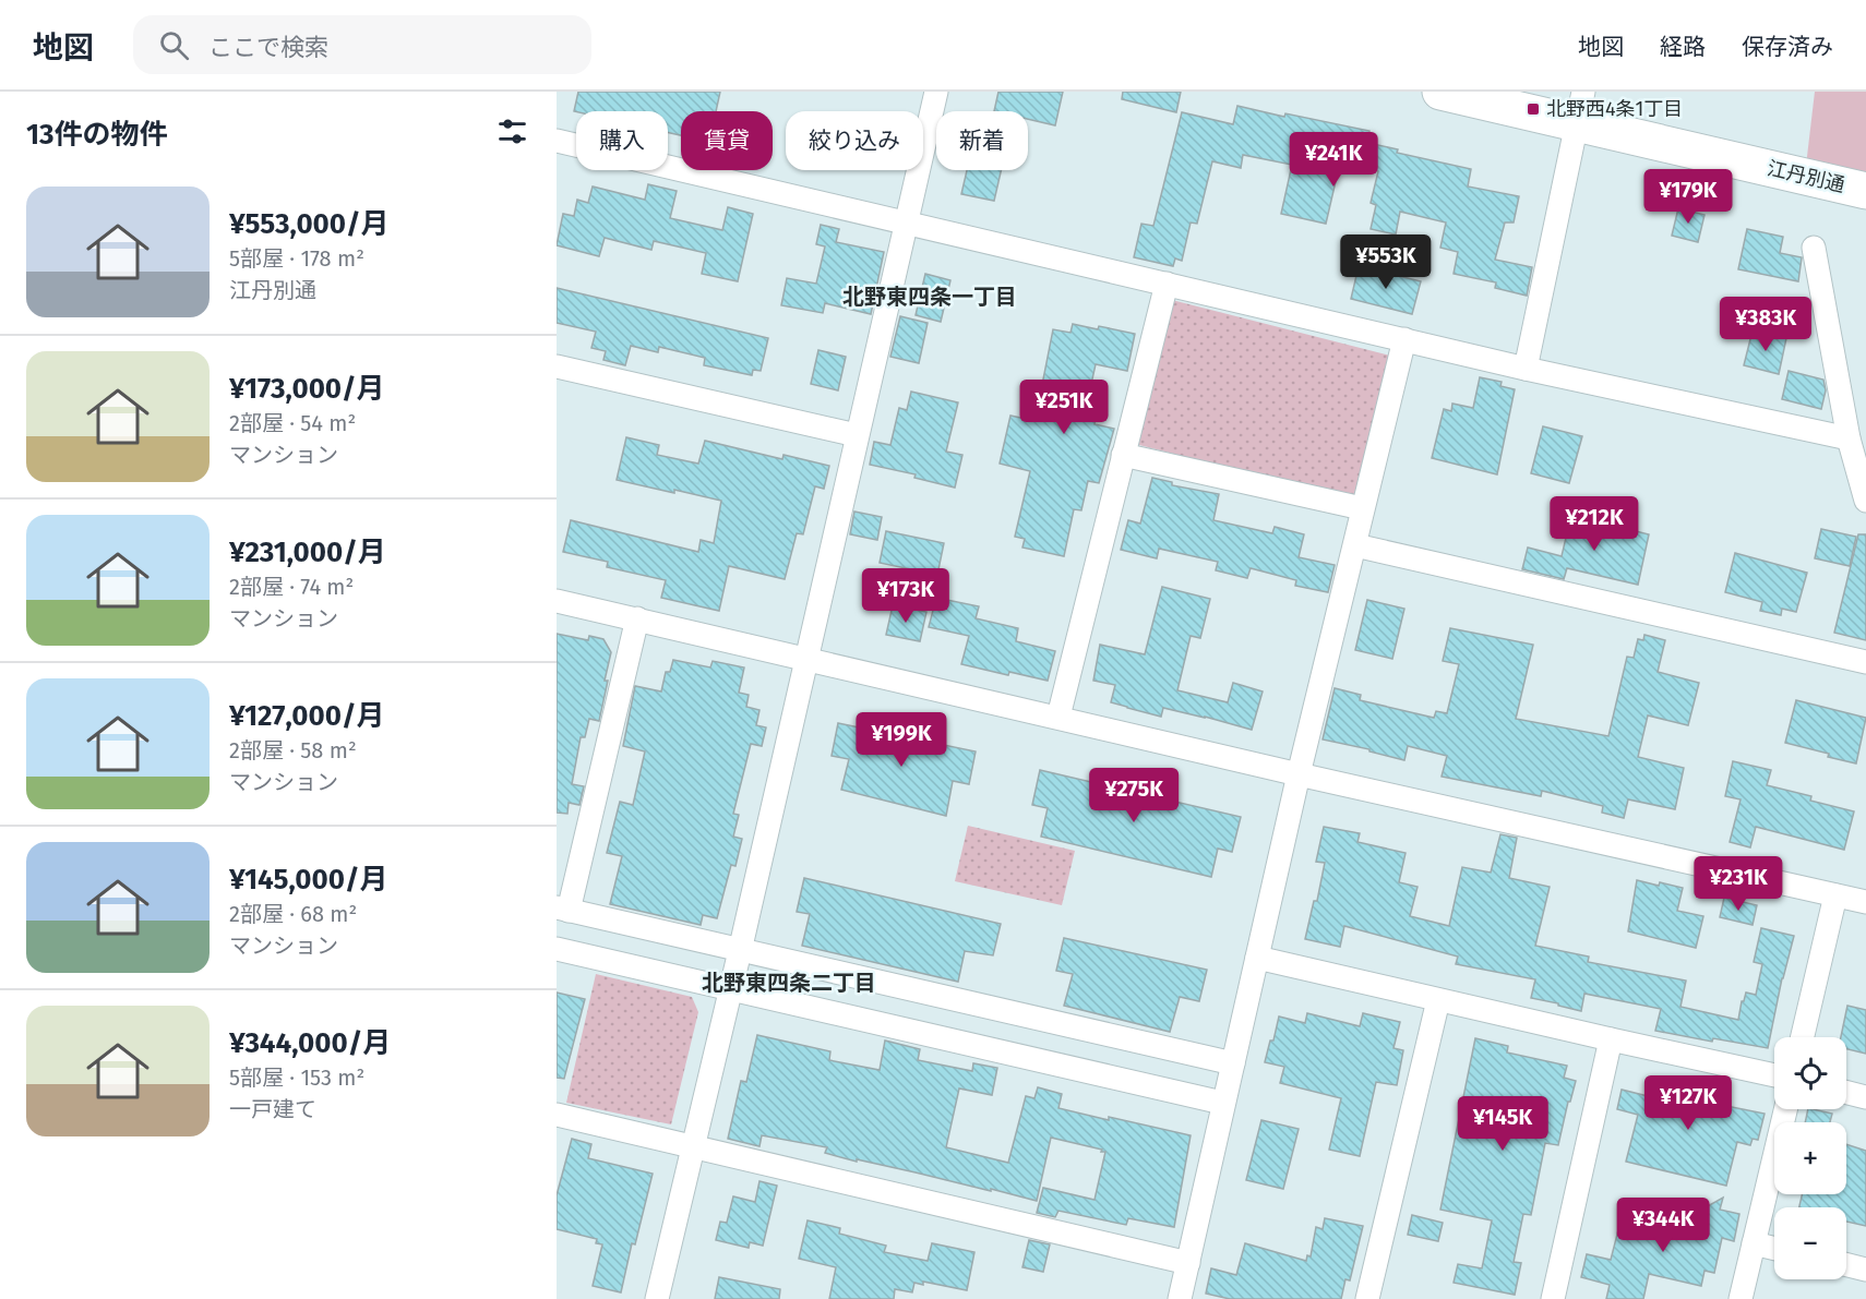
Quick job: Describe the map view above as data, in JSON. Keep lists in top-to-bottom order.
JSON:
{
  "streets": {
    "main road": ["江丹別通"]
  },
  "districts": ["北野東四条一丁目", "北野東四条二丁目"],
  "places": {
    "transit": ["北野西4条1丁目"]
  },
  "page": {
    "header": "地図",
    "search": "ここで検索",
    "nav": ["地図", "経路", "保存済み"],
    "heading": "13件の物件",
    "chip": [
      "購入",
      "賃貸",
      "絞り込み",
      "新着"
    ],
    "price": [
      "¥241K",
      "¥179K",
      "¥553K",
      "¥383K",
      "¥251K",
      "¥212K",
      "¥173K",
      "¥199K",
      "¥275K",
      "¥231K",
      "¥127K",
      "¥145K",
      "¥344K"
    ],
    "list": [
      {
        "name": "¥553,000/月",
        "note": "5部屋 · 178 m² · 江丹別通"
      },
      {
        "name": "¥173,000/月",
        "note": "2部屋 · 54 m² · マンション"
      },
      {
        "name": "¥231,000/月",
        "note": "2部屋 · 74 m² · マンション"
      },
      {
        "name": "¥127,000/月",
        "note": "2部屋 · 58 m² · マンション"
      },
      {
        "name": "¥145,000/月",
        "note": "2部屋 · 68 m² · マンション"
      },
      {
        "name": "¥344,000/月",
        "note": "5部屋 · 153 m² · 一戸建て"
      }
    ],
    "map_buttons": ["+", "−"]
  }
}
